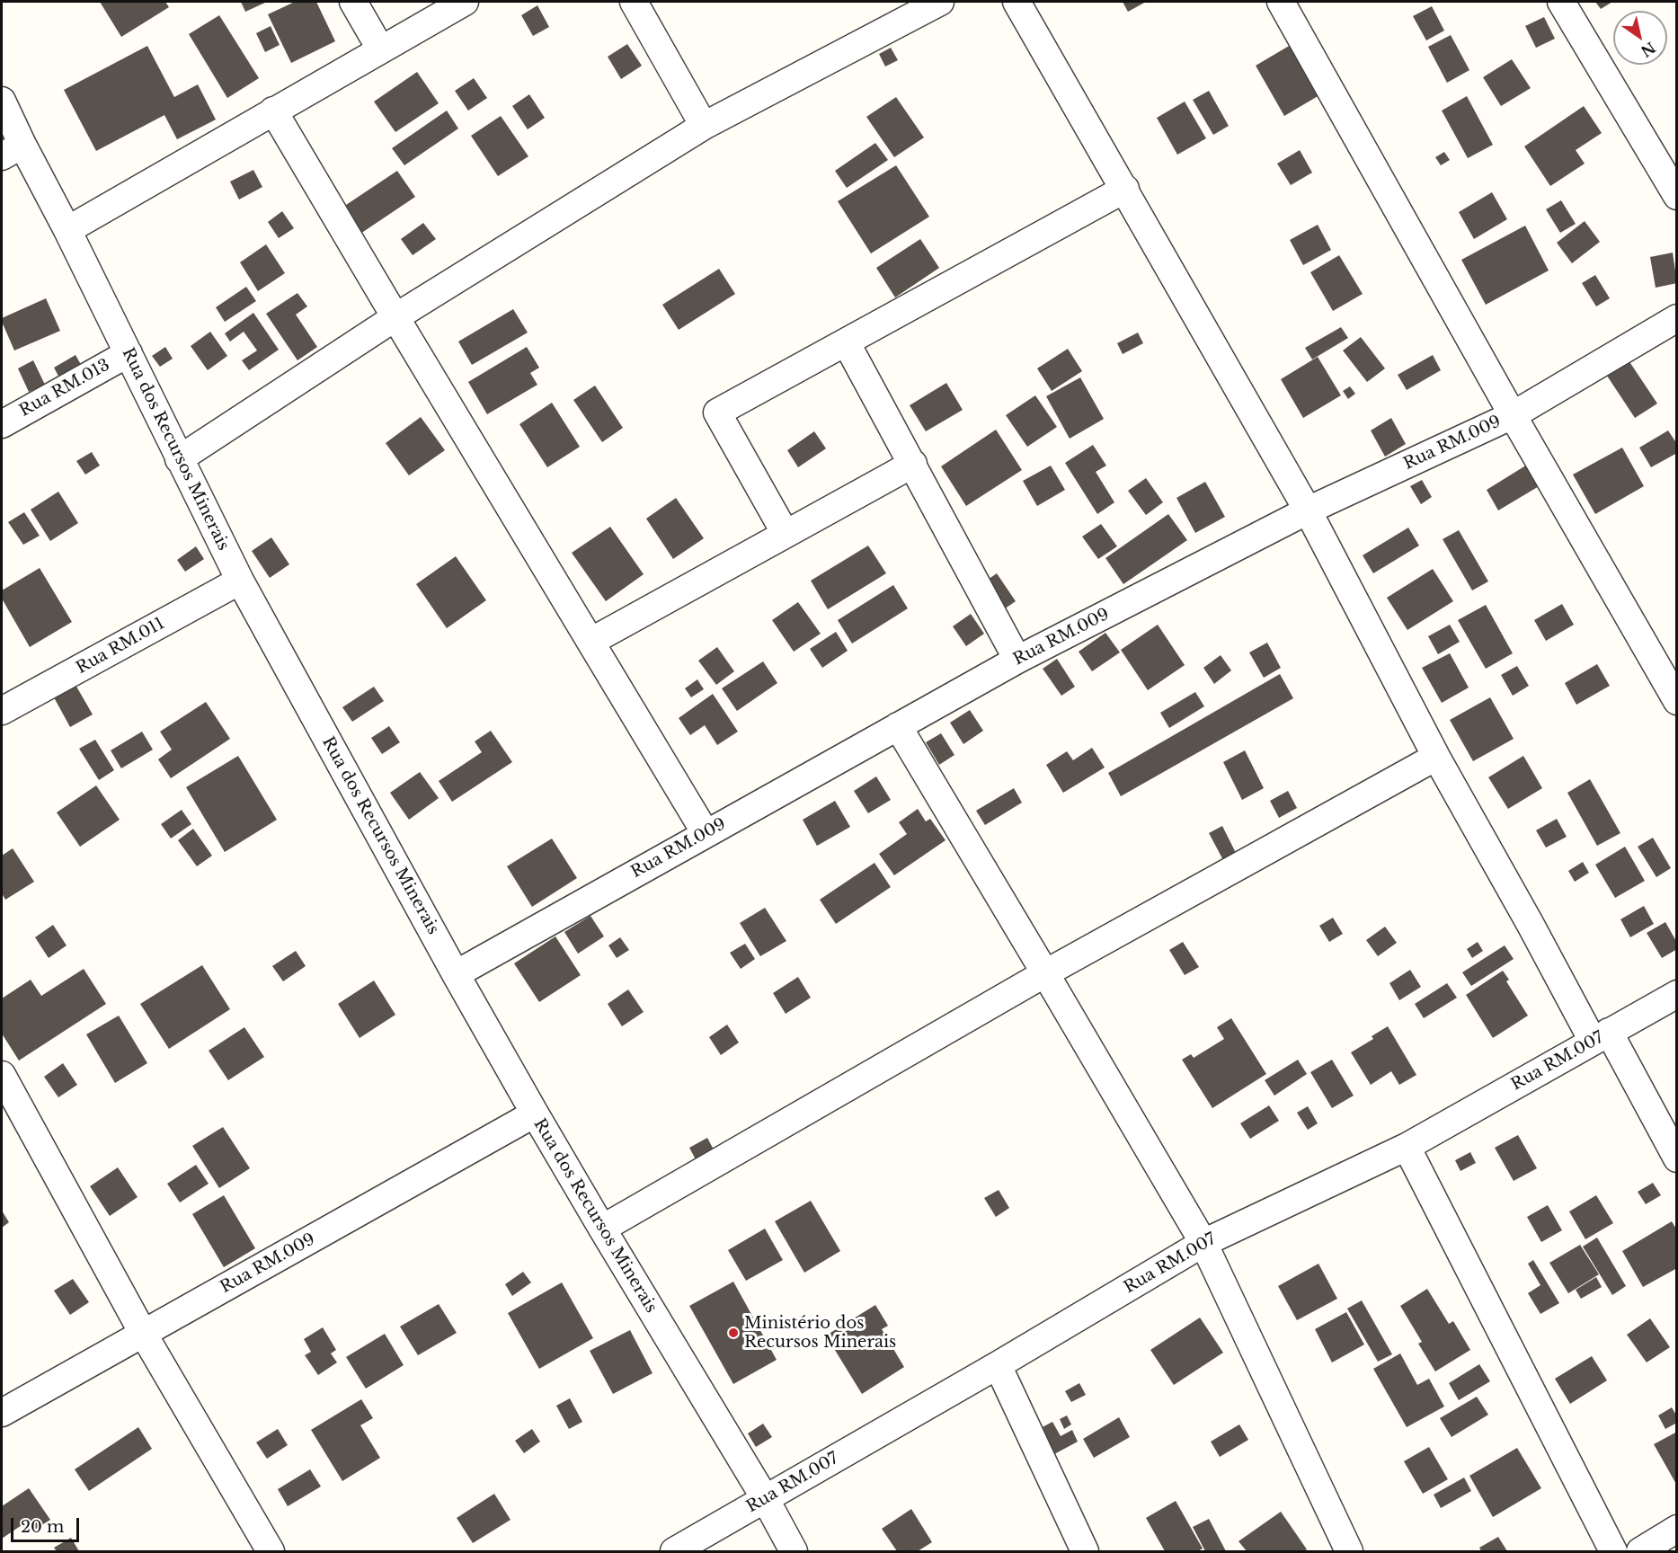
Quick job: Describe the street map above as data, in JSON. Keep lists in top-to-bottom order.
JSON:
{
  "streets": {
    "street": [
      "Rua RM.013",
      "Rua RM.009",
      "Rua dos Recursos Minerais",
      "Rua RM.011",
      "Rua RM.007"
    ]
  },
  "crossings": [
    ["Rua RM.013", "Rua dos Recursos Minerais"],
    ["Rua RM.009", "Rua dos Recursos Minerais"],
    ["Rua dos Recursos Minerais", "Rua RM.011"],
    ["Rua dos Recursos Minerais", "Rua RM.007"]
  ],
  "places": ["Ministério dos Recursos Minerais"],
  "scale_bar": "20 m",
  "north": "bottom right"
}
